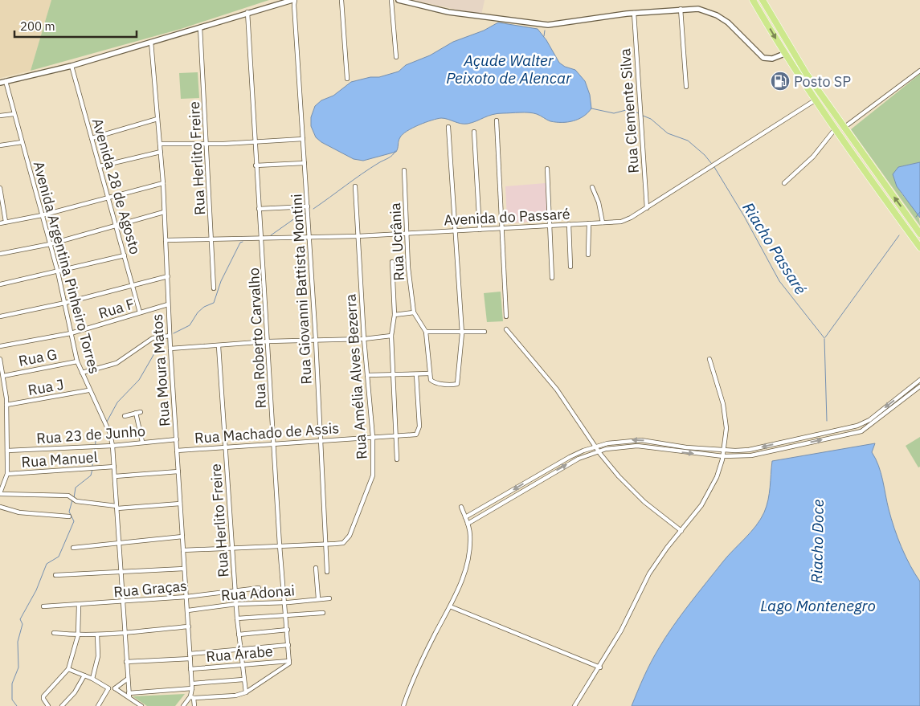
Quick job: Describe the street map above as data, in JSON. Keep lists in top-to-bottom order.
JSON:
{
  "streets": {
    "street": [
      "Rua Clemente Silva",
      "Rua Herlito Freire",
      "Avenida 28 de Agosto",
      "Avenida do Passaré",
      "Rua Ucrânia",
      "Avenida Argentina Pinheiro Torres",
      "Rua Giovanni Battista Montini",
      "Rua F",
      "Rua Roberto Carvalho",
      "Rua G",
      "Rua Moura Matos",
      "Rua Amélia Alves Bezerra",
      "Rua J",
      "Rua Machado de Assis",
      "Rua 23 de Junho",
      "Rua Manuel",
      "Rua Graças",
      "Rua Adonai",
      "Rua Árabe"
    ]
  },
  "crossings": [
    ["Rua Clemente Silva", "Avenida do Passaré"],
    ["Rua Herlito Freire", "Avenida do Passaré"],
    ["Rua Herlito Freire", "Rua Machado de Assis"],
    ["Rua Herlito Freire", "Rua Graças"],
    ["Rua Herlito Freire", "Rua Adonai"],
    ["Rua Herlito Freire", "Rua Árabe"],
    ["Avenida 28 de Agosto", "Rua F"],
    ["Avenida do Passaré", "Rua Ucrânia"],
    ["Avenida do Passaré", "Rua Giovanni Battista Montini"],
    ["Avenida do Passaré", "Rua Roberto Carvalho"],
    ["Avenida do Passaré", "Rua Moura Matos"],
    ["Avenida do Passaré", "Rua Amélia Alves Bezerra"],
    ["Avenida Argentina Pinheiro Torres", "Rua F"],
    ["Avenida Argentina Pinheiro Torres", "Rua G"],
    ["Avenida Argentina Pinheiro Torres", "Rua J"],
    ["Avenida Argentina Pinheiro Torres", "Rua 23 de Junho"],
    ["Avenida Argentina Pinheiro Torres", "Rua Manuel"],
    ["Avenida Argentina Pinheiro Torres", "Rua Graças"],
    ["Rua Giovanni Battista Montini", "Rua Amélia Alves Bezerra"],
    ["Rua Giovanni Battista Montini", "Rua Machado de Assis"],
    ["Rua F", "Rua Moura Matos"],
    ["Rua Roberto Carvalho", "Rua Machado de Assis"],
    ["Rua Roberto Carvalho", "Rua Adonai"],
    ["Rua Roberto Carvalho", "Rua Árabe"],
    ["Rua Moura Matos", "Rua Machado de Assis"],
    ["Rua Moura Matos", "Rua 23 de Junho"],
    ["Rua Moura Matos", "Rua Graças"],
    ["Rua Moura Matos", "Rua Adonai"],
    ["Rua Moura Matos", "Rua Árabe"],
    ["Rua Amélia Alves Bezerra", "Rua Machado de Assis"]
  ],
  "water": [
    "Açude Walter Peixoto de Alencar",
    "Riacho Passaré",
    "Riacho Doce",
    "Lago Montenegro"
  ],
  "places": {
    "fuel station": ["Posto SP"]
  },
  "scale_bar": "200 m"
}
